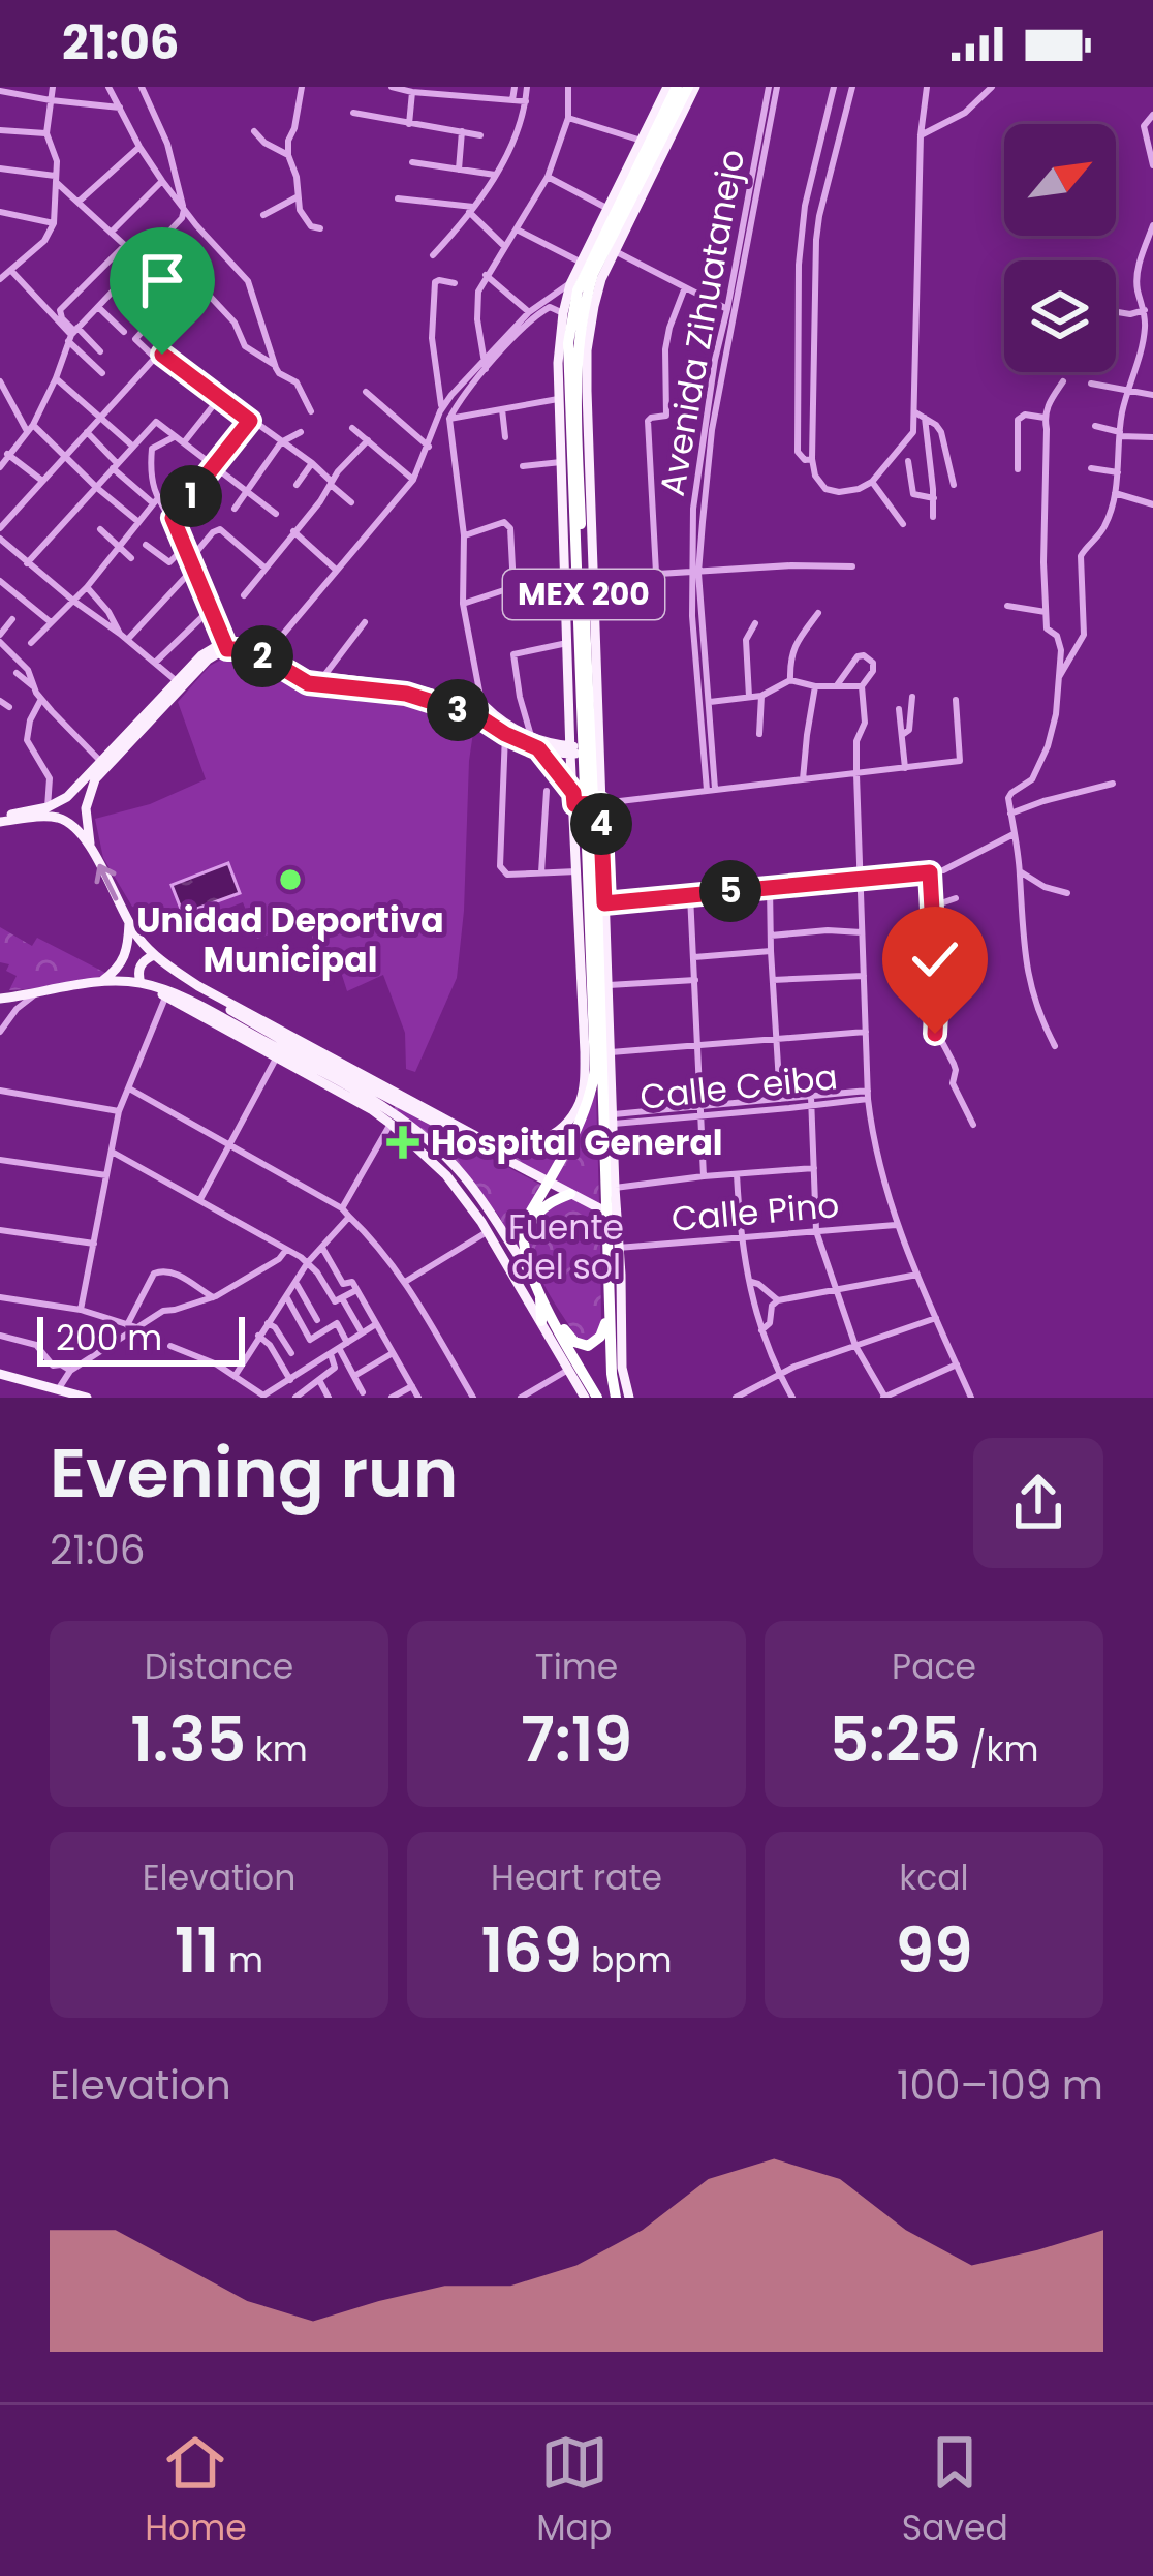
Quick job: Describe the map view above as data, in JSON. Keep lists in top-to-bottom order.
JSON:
{
  "streets": {
    "highway": ["MEX 200"],
    "street": ["Avenida Zihuatanejo", "Calle Ceiba", "Calle Pino"]
  },
  "crossings": [
    ["MEX 200", "Calle Pino"]
  ],
  "parks": ["Fuente del sol"],
  "places": {
    "other": ["Unidad Deportiva Municipal"],
    "health": ["Hospital General"]
  },
  "scale_bar": "200 m",
  "north": "top right",
  "page": {
    "status": "21:06",
    "pins": [
      "1",
      "2",
      "3",
      "4",
      "5"
    ],
    "scale": "200 m",
    "heading": ["Evening run", "21:06"],
    "stats": [
      ["Distance", "1.35 km"],
      ["Time", "7:19"],
      ["Pace", "5:25 /km"],
      ["Elevation", "11 m"],
      ["Heart rate", "169 bpm"],
      ["kcal", "99"]
    ],
    "chart": ["Elevation", "100–109 m"],
    "tabs": ["Home", "Map", "Saved"]
  }
}
